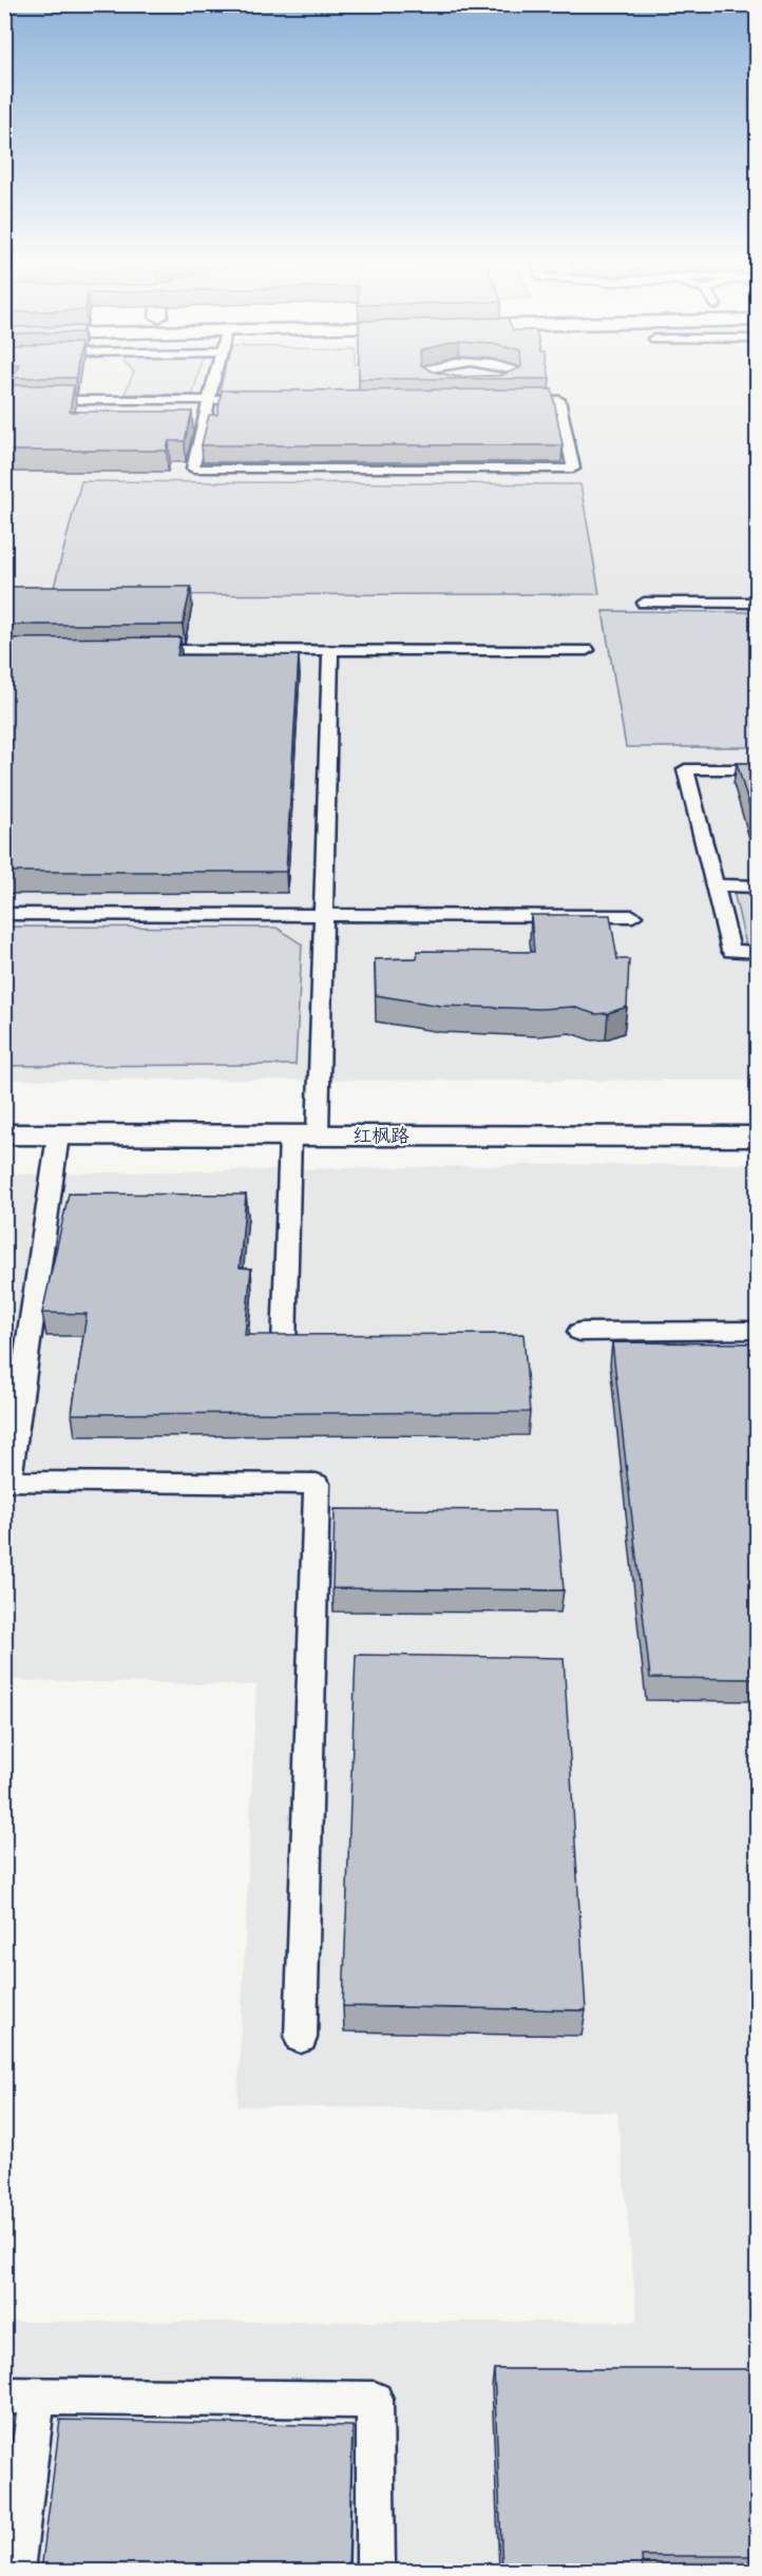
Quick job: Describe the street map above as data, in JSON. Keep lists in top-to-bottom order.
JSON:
{
  "streets": {
    "main road": ["红枫路"]
  }
}
